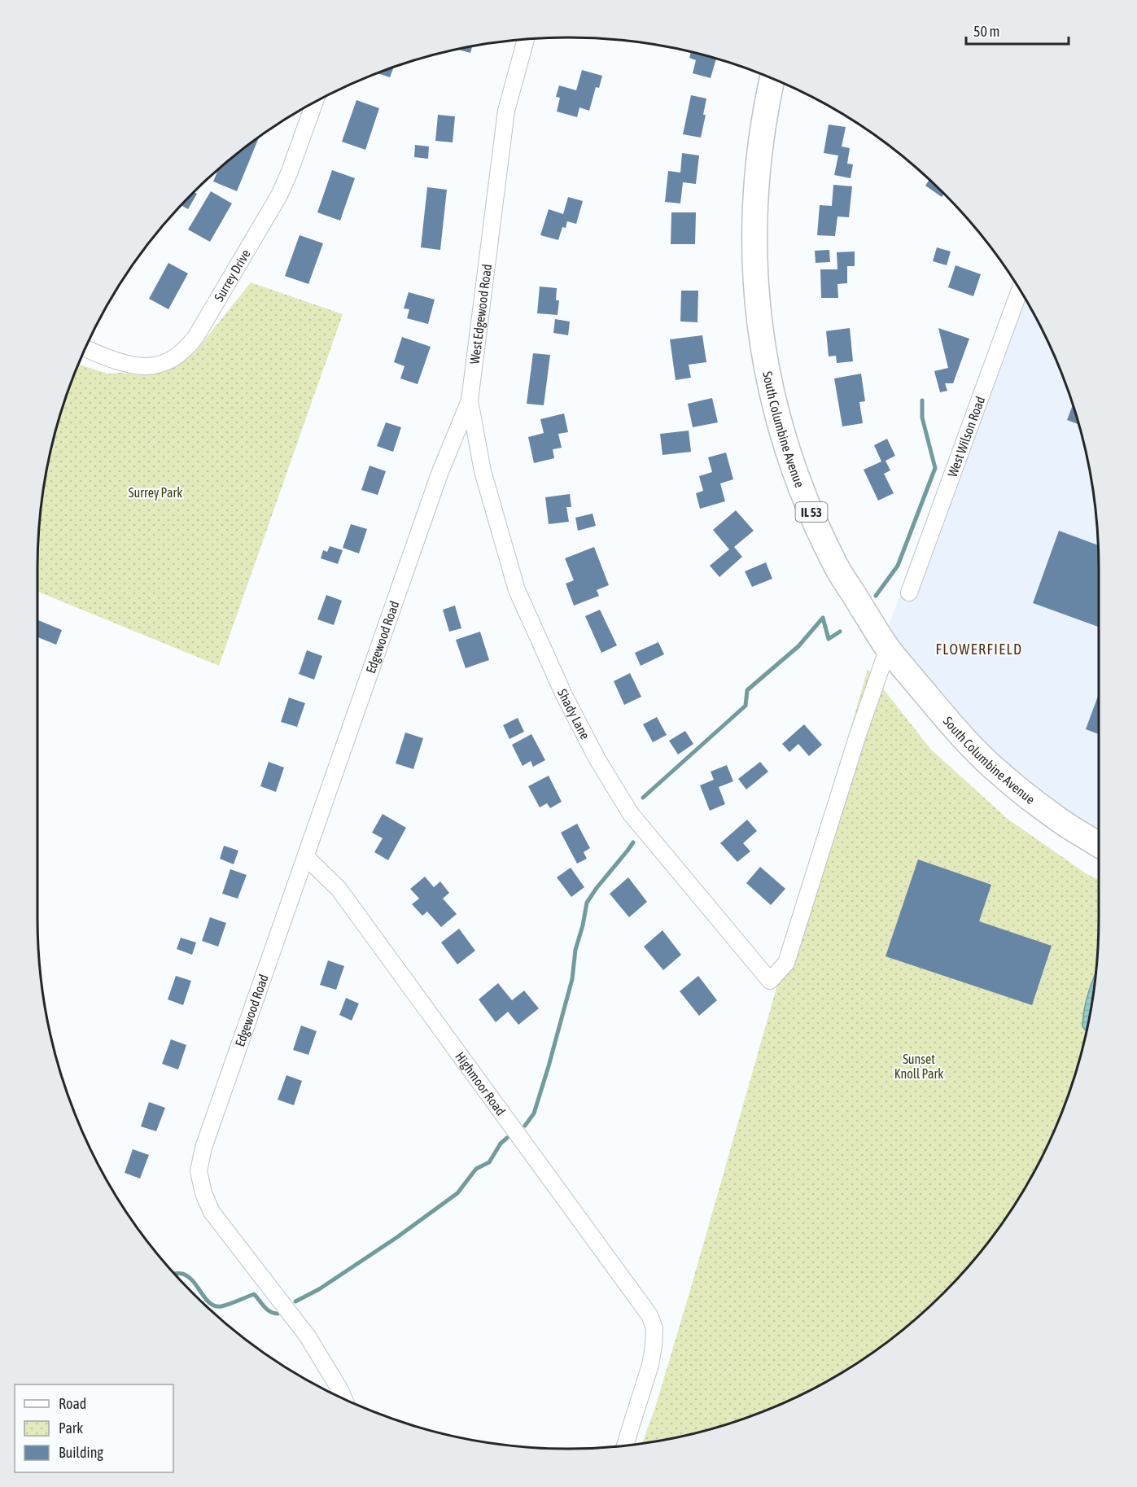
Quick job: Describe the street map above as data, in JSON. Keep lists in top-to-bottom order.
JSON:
{
  "streets": {
    "main road": ["South Columbine Avenue", "IL 53"],
    "street": [
      "Surrey Drive",
      "West Edgewood Road",
      "West Wilson Road",
      "Edgewood Road",
      "Shady Lane",
      "Highmoor Road"
    ]
  },
  "crossings": [
    ["West Edgewood Road", "Edgewood Road"],
    ["West Edgewood Road", "Shady Lane"],
    ["South Columbine Avenue", "Shady Lane"],
    ["Edgewood Road", "Highmoor Road"]
  ],
  "districts": ["FLOWERFIELD"],
  "parks": ["Surrey Park", "Sunset Knoll Park"],
  "legend": ["Road", "Park", "Building"],
  "scale_bar": "50 m"
}
